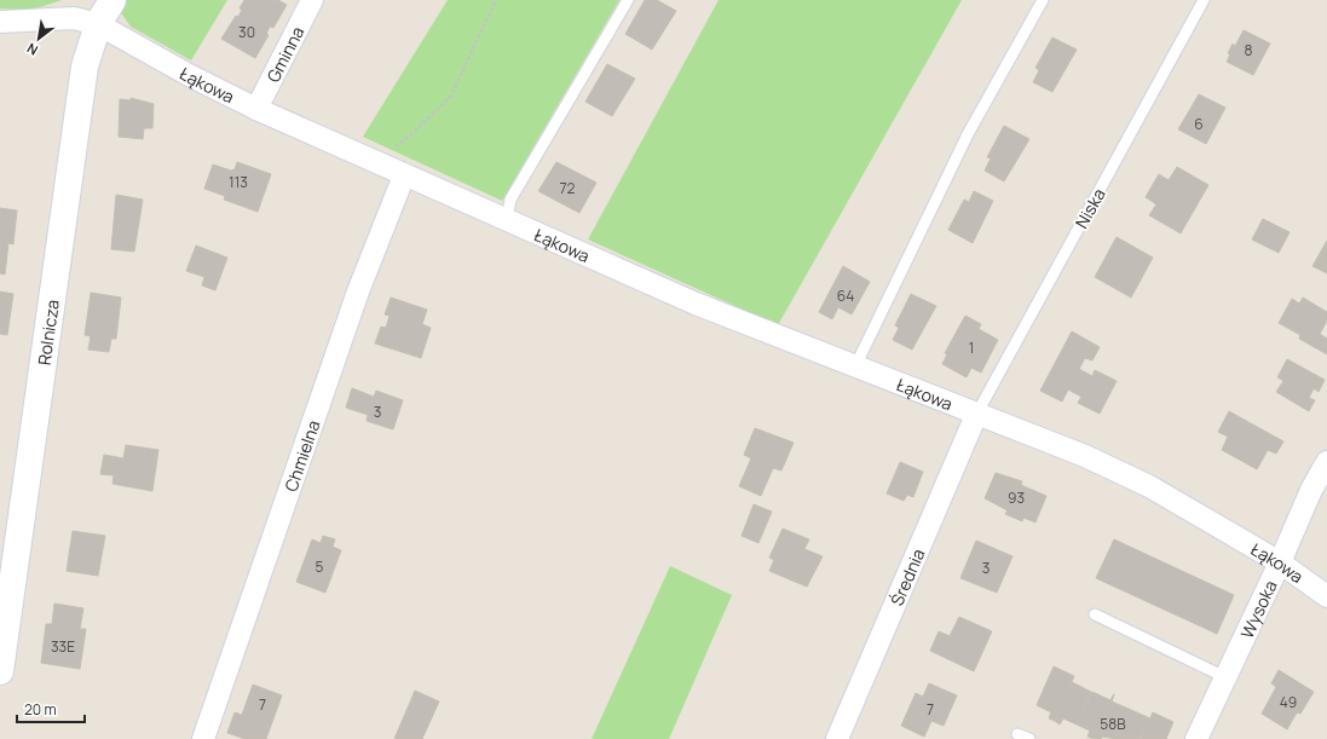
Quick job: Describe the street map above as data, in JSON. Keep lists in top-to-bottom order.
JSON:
{
  "streets": {
    "street": [
      "Gminna",
      "Łąkowa",
      "Rolnicza",
      "Chmielna",
      "Średnia",
      "Wysoka"
    ],
    "lane": ["Niska"]
  },
  "crossings": [
    ["Gminna", "Łąkowa"],
    ["Łąkowa", "Niska"],
    ["Łąkowa", "Rolnicza"],
    ["Łąkowa", "Chmielna"],
    ["Łąkowa", "Średnia"],
    ["Łąkowa", "Wysoka"],
    ["Niska", "Średnia"]
  ],
  "house_numbers": [
    "30",
    "8",
    "6",
    "113",
    "72",
    "64",
    "1",
    "3",
    "93",
    "5",
    "3",
    "33E",
    "49",
    "7",
    "7",
    "58B"
  ],
  "scale_bar": "20 m",
  "north": "bottom left"
}
